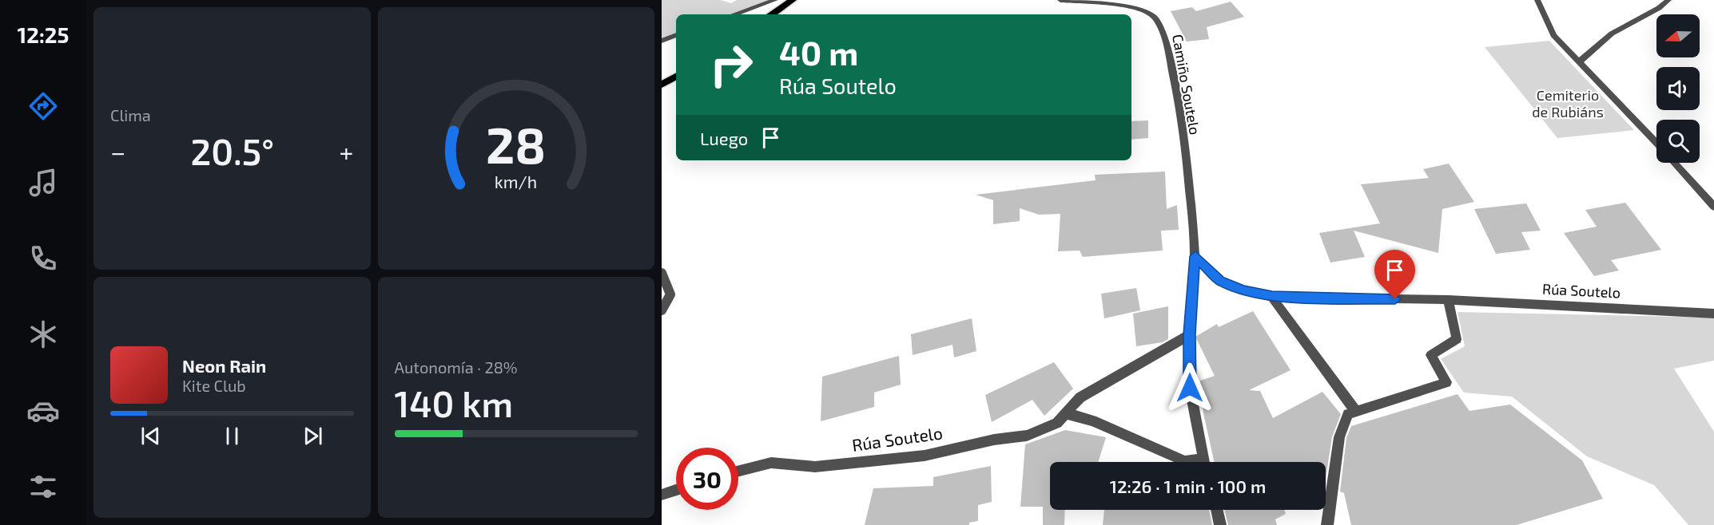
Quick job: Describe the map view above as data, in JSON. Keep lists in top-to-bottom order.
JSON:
{
  "streets": {
    "street": ["Camiño Soutelo", "Rúa Soutelo"]
  },
  "crossings": [
    ["Camiño Soutelo", "Rúa Soutelo"]
  ],
  "parks": ["Cemiterio de Rubiáns"],
  "north": "left",
  "page": {
    "tabs": "12:25",
    "tile": [
      "Clima",
      ["Autonomía · 28%", "140 km"]
    ],
    "turn": ["40 m", "Rúa Soutelo"],
    "then": "Luego",
    "heat": ["−", "20.5°", "+"],
    "song": ["Neon Rain", "Kite Club"],
    "limit": "30",
    "trip": "12:26 · 1 min · 100 m",
    "gauge": ["28", "km/h"]
  }
}
